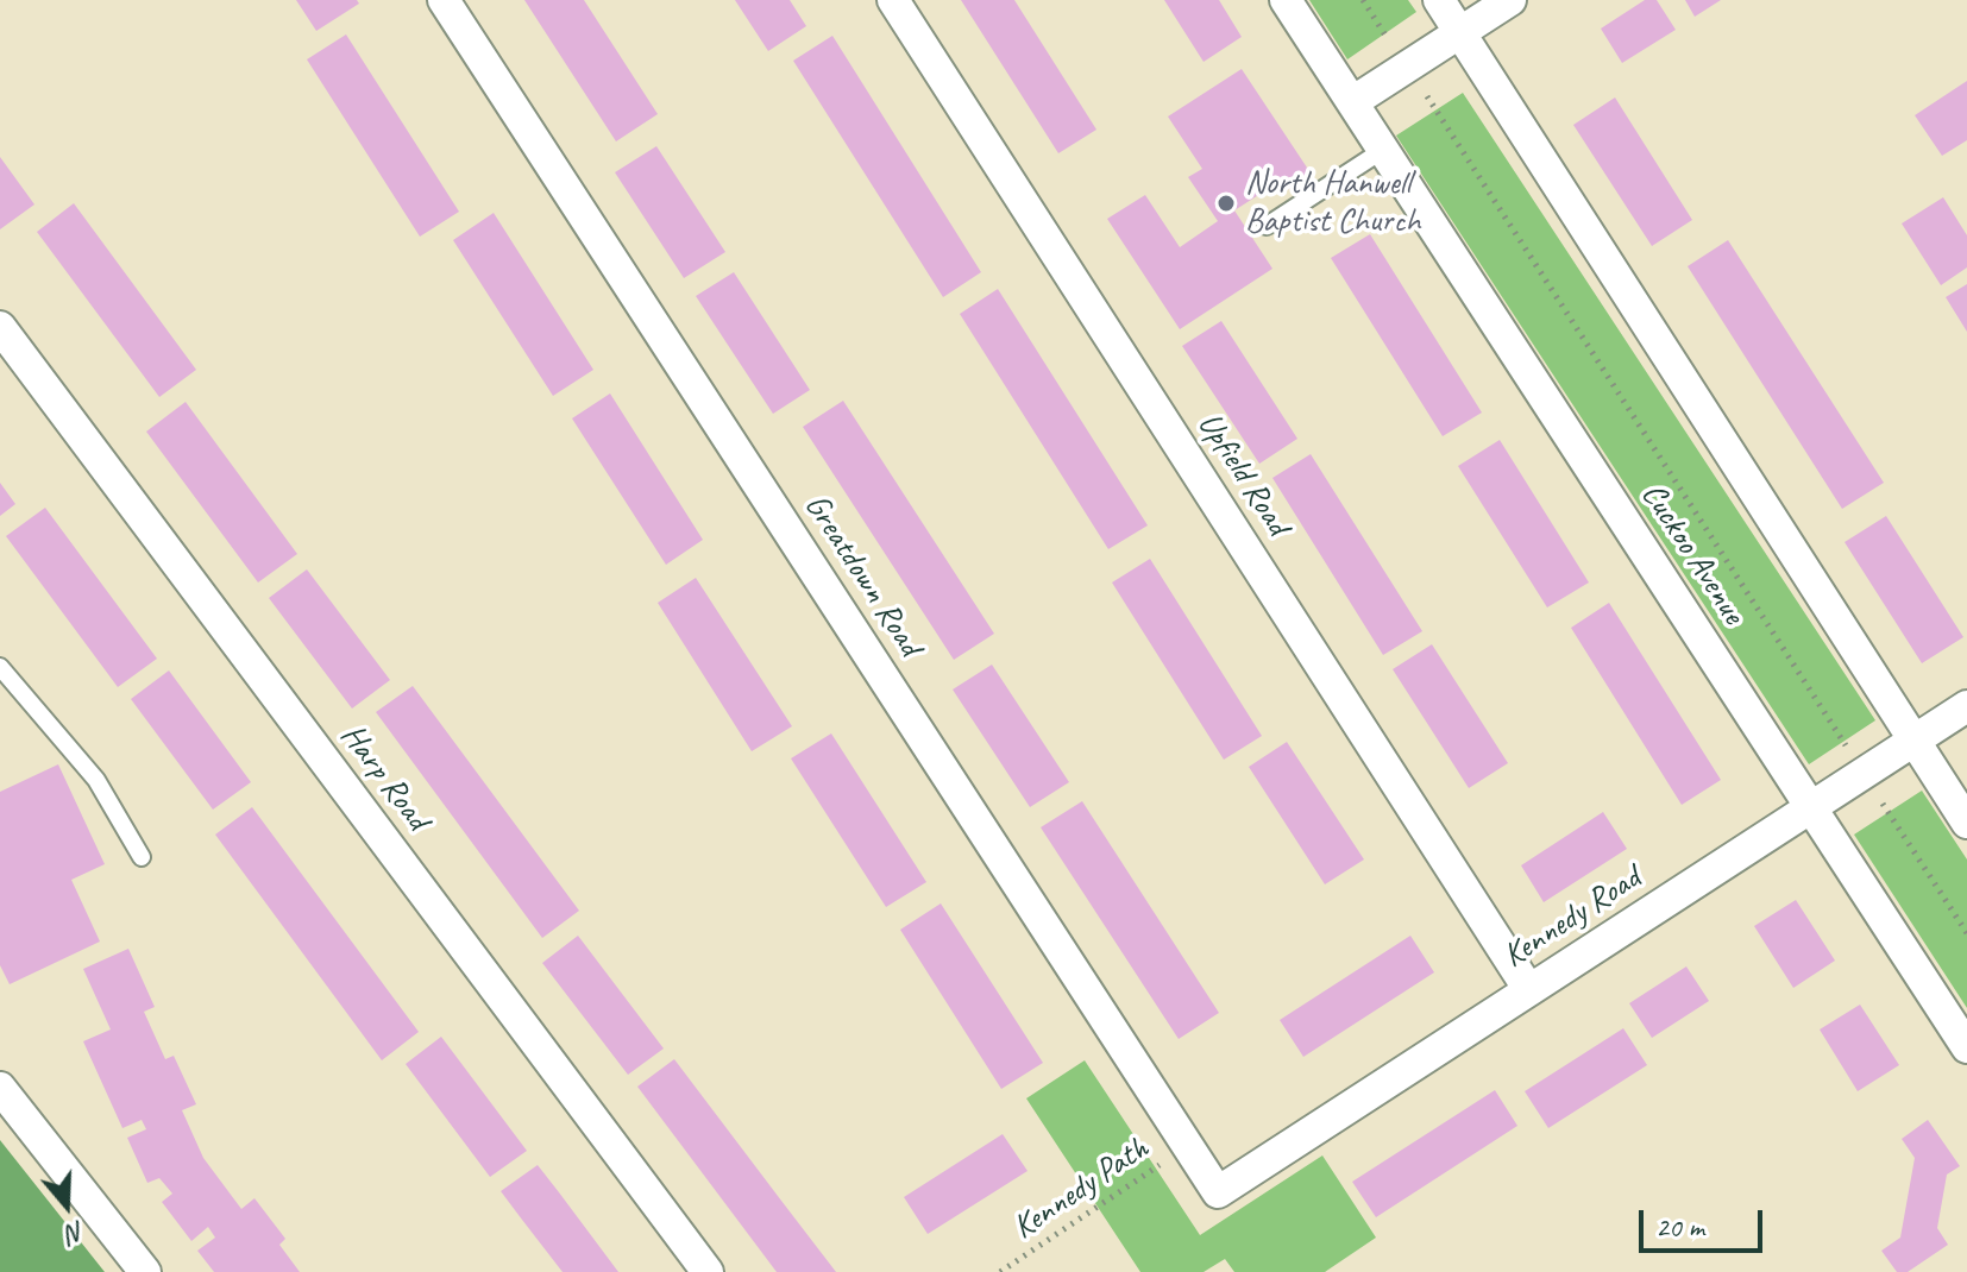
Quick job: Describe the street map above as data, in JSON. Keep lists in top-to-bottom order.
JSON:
{
  "streets": {
    "street": [
      "Upfield Road",
      "Cuckoo Avenue",
      "Greatdown Road",
      "Harp Road",
      "Kennedy Road"
    ],
    "path": ["Kennedy Path"]
  },
  "crossings": [
    ["Upfield Road", "Kennedy Road"],
    ["Cuckoo Avenue", "Kennedy Road"],
    ["Greatdown Road", "Kennedy Road"],
    ["Greatdown Road", "Kennedy Path"]
  ],
  "places": ["North Hanwell Baptist Church"],
  "scale_bar": "20 m",
  "north": "bottom"
}
